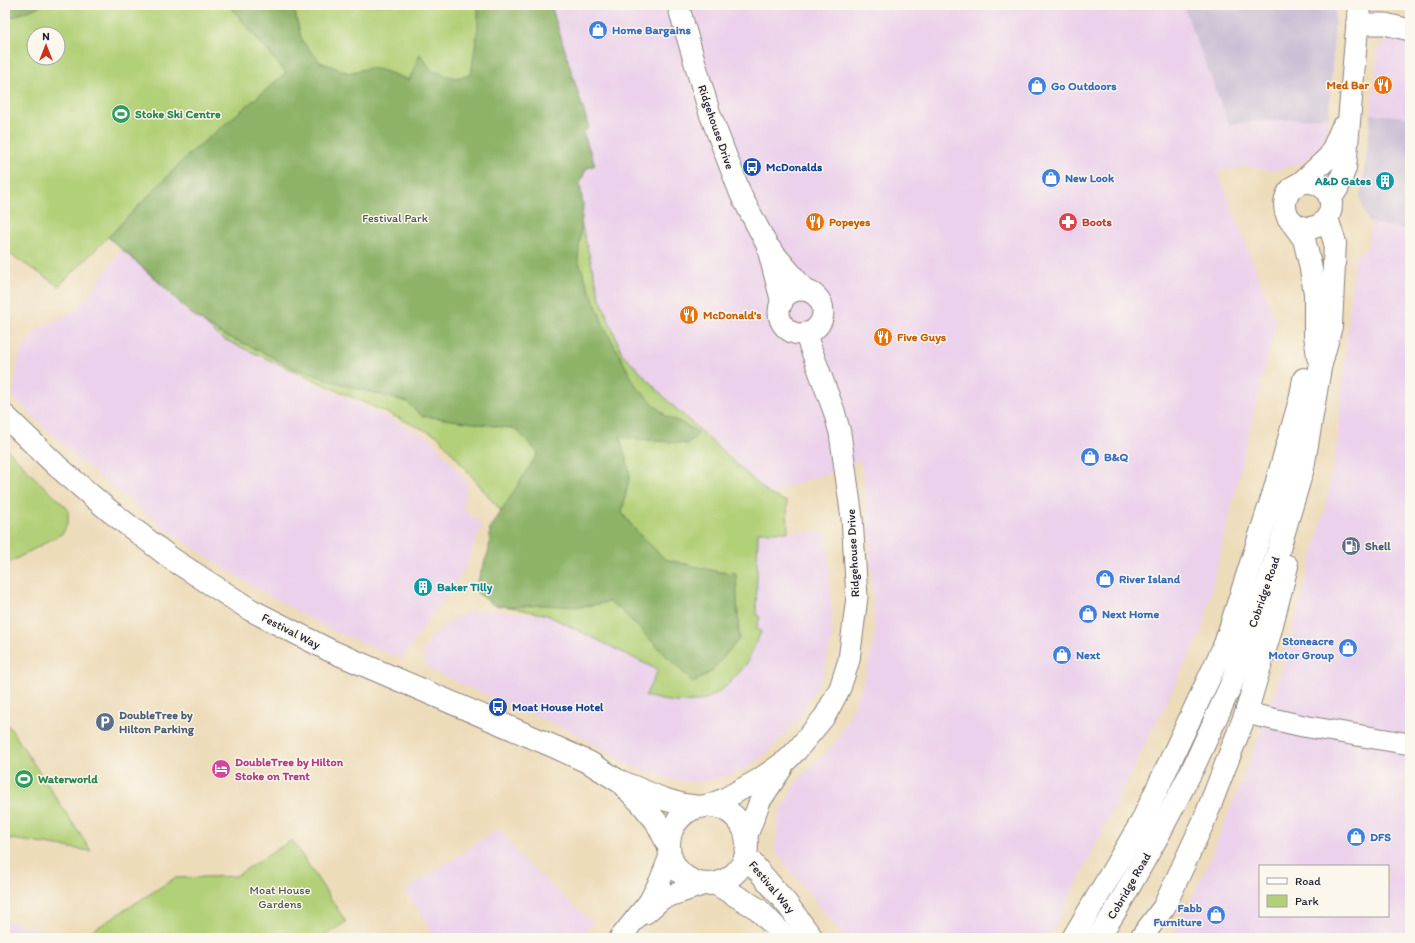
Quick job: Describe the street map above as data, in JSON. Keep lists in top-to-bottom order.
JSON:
{
  "streets": {
    "main road": ["Cobridge Road", "Festival Way"],
    "street": ["Ridgehouse Drive"]
  },
  "parks": ["Festival Park", "Moat House Gardens"],
  "places": {
    "shop": [
      "Home Bargains",
      "Go Outdoors",
      "New Look",
      "B&Q",
      "River Island",
      "Next Home",
      "Stoneacre Motor Group",
      "Next",
      "DFS",
      "Fabb Furniture"
    ],
    "restaurant": [
      "Med Bar",
      "Popeyes",
      "McDonald's",
      "Five Guys"
    ],
    "sports": ["Stoke Ski Centre", "Waterworld"],
    "bus stop": ["McDonalds", "Moat House Hotel"],
    "building": ["A&D Gates", "Baker Tilly"],
    "pharmacy": ["Boots"],
    "fuel station": ["Shell"],
    "parking": ["DoubleTree by Hilton Parking"],
    "hotel": ["DoubleTree by Hilton Stoke on Trent"]
  },
  "legend": ["Road", "Park"],
  "north": "top"
}
